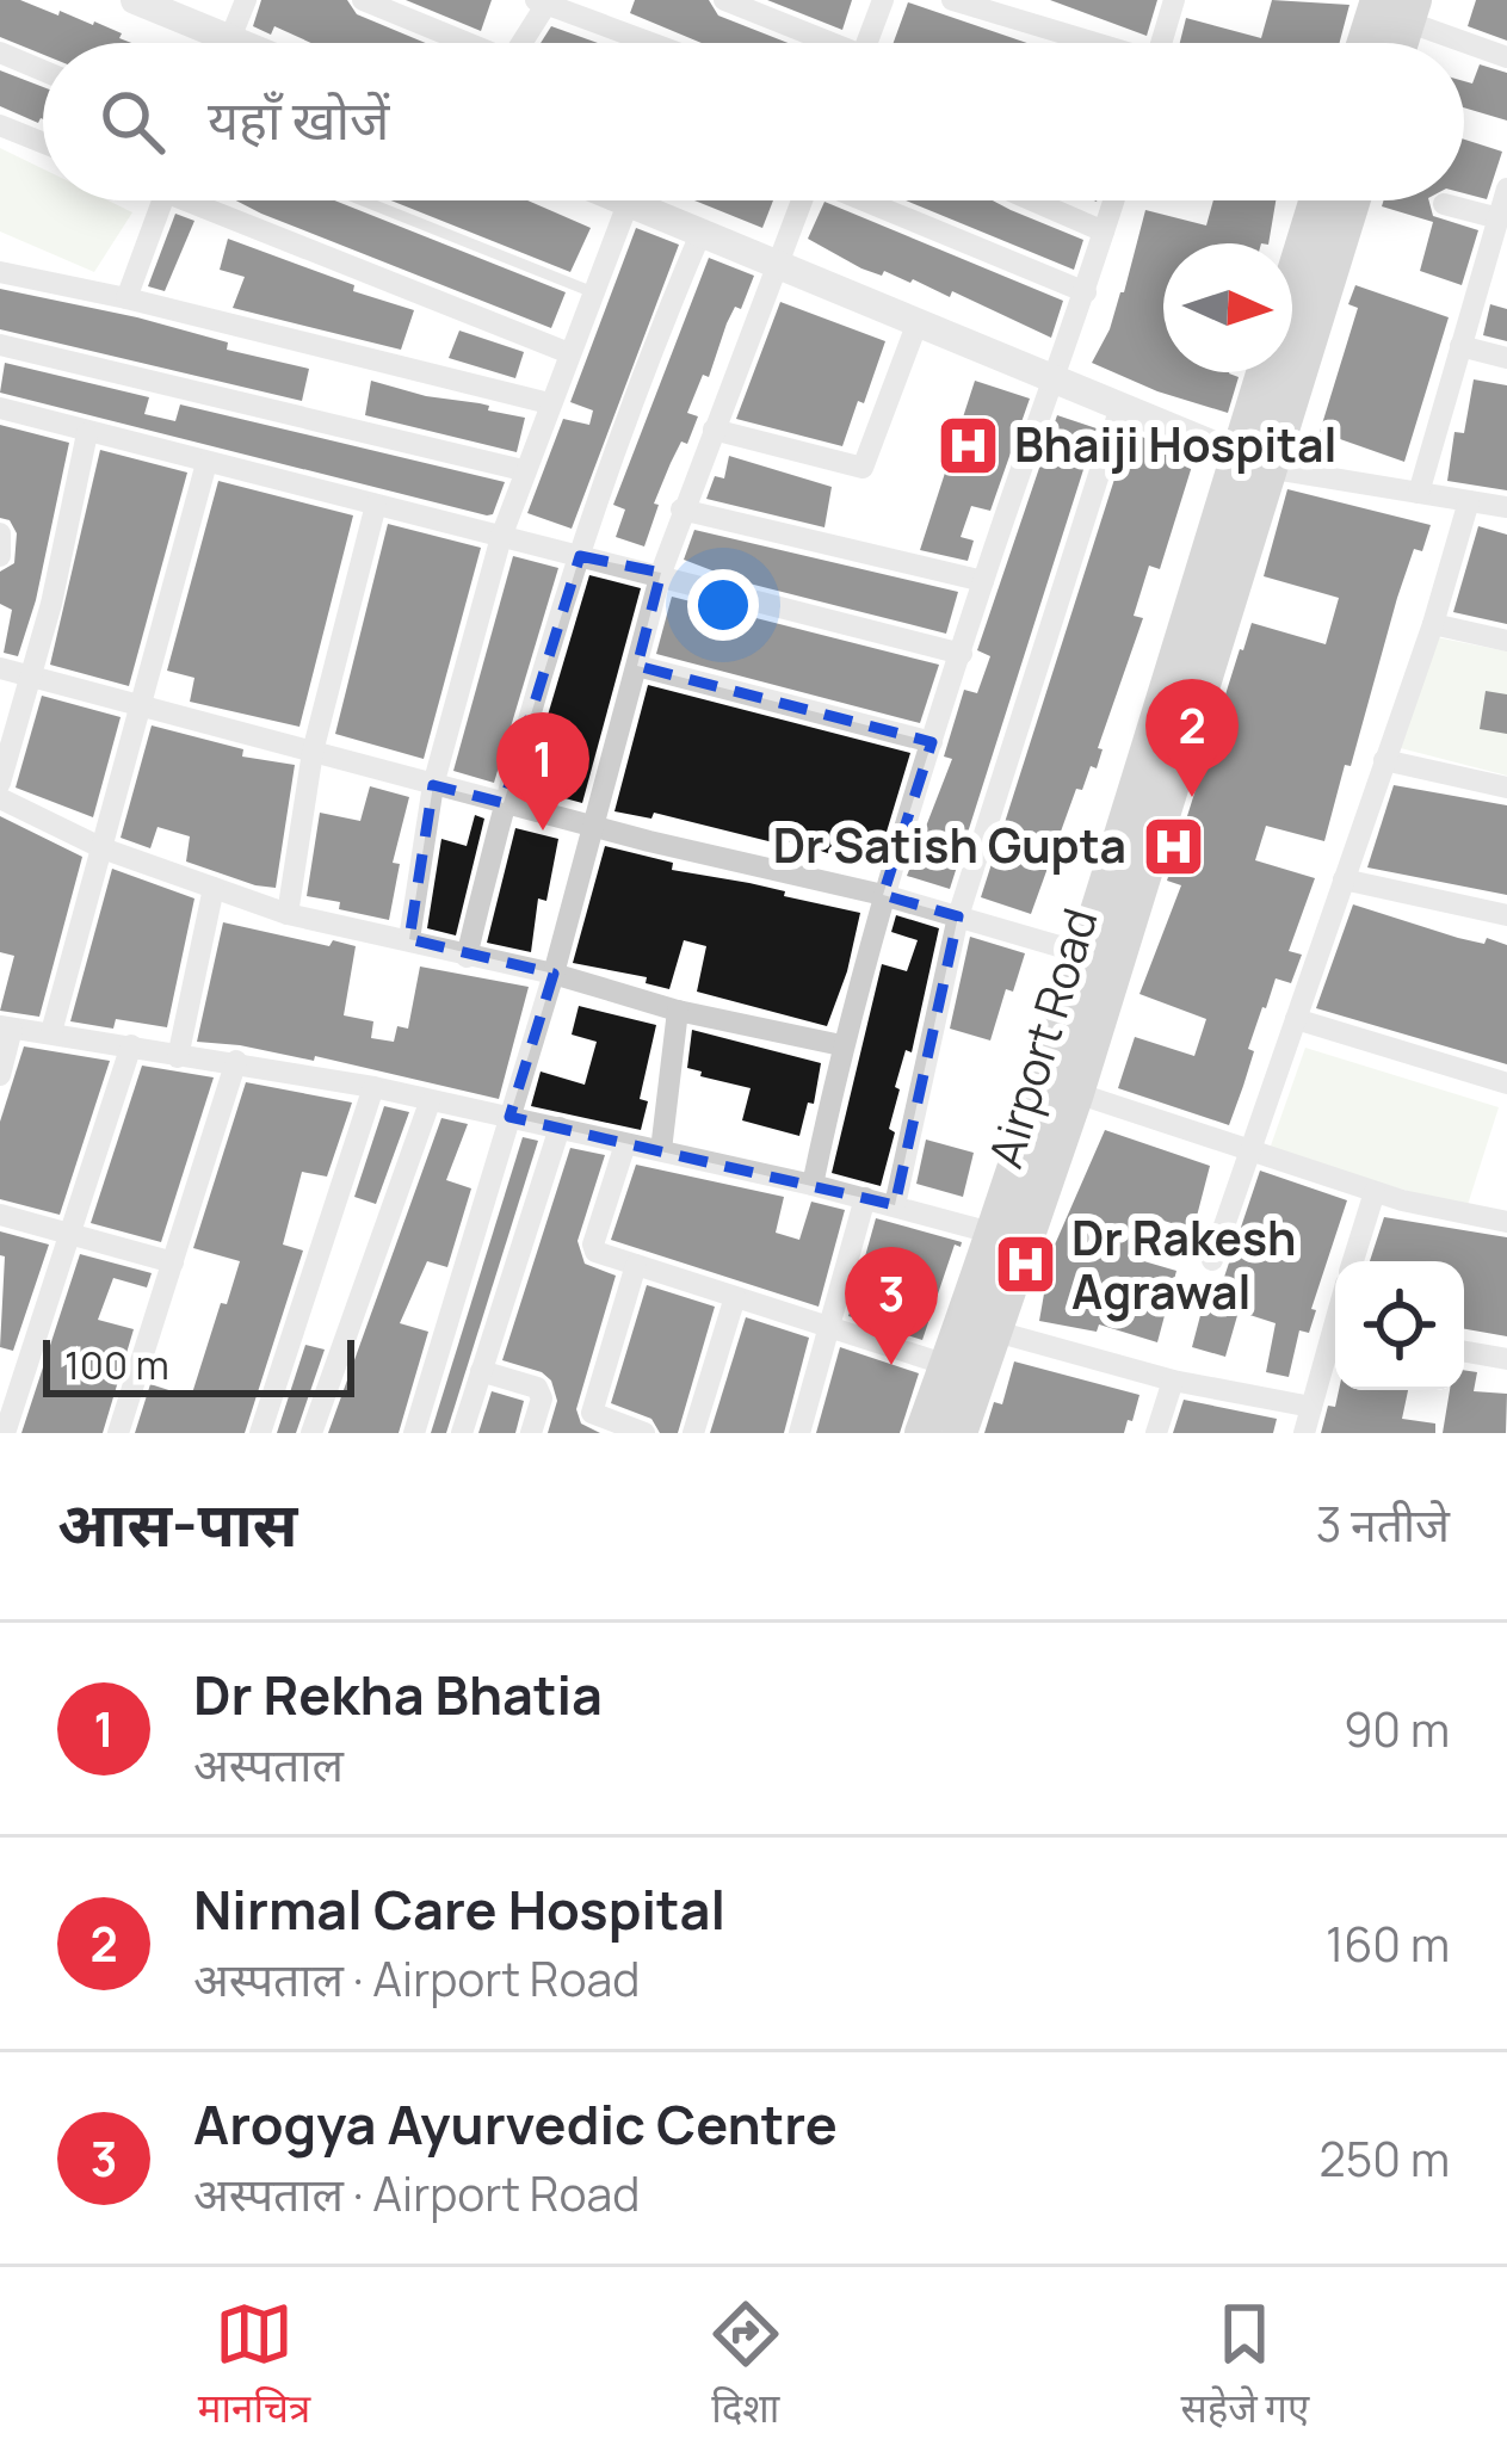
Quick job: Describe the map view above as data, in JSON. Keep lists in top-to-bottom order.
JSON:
{
  "streets": {
    "main road": ["Airport Road"]
  },
  "places": {
    "hospital": ["Bhaiji Hospital", "Dr Satish Gupta", "Dr Rakesh Agrawal"]
  },
  "scale_bar": "100 m",
  "north": "right",
  "page": {
    "search": "यहाँ खोजें",
    "pins": ["2", "1", "3"],
    "scale": "100 m",
    "heading": ["आस-पास", "3 नतीजे"],
    "list": [
      {
        "mark": "1",
        "name": "Dr Rekha Bhatia",
        "note": "अस्पताल",
        "value": "90 m"
      },
      {
        "mark": "2",
        "name": "Nirmal Care Hospital",
        "note": "अस्पताल · Airport Road",
        "value": "160 m"
      },
      {
        "mark": "3",
        "name": "Arogya Ayurvedic Centre",
        "note": "अस्पताल · Airport Road",
        "value": "250 m"
      }
    ],
    "nav": ["मानचित्र", "दिशा", "सहेजे गए"]
  }
}
